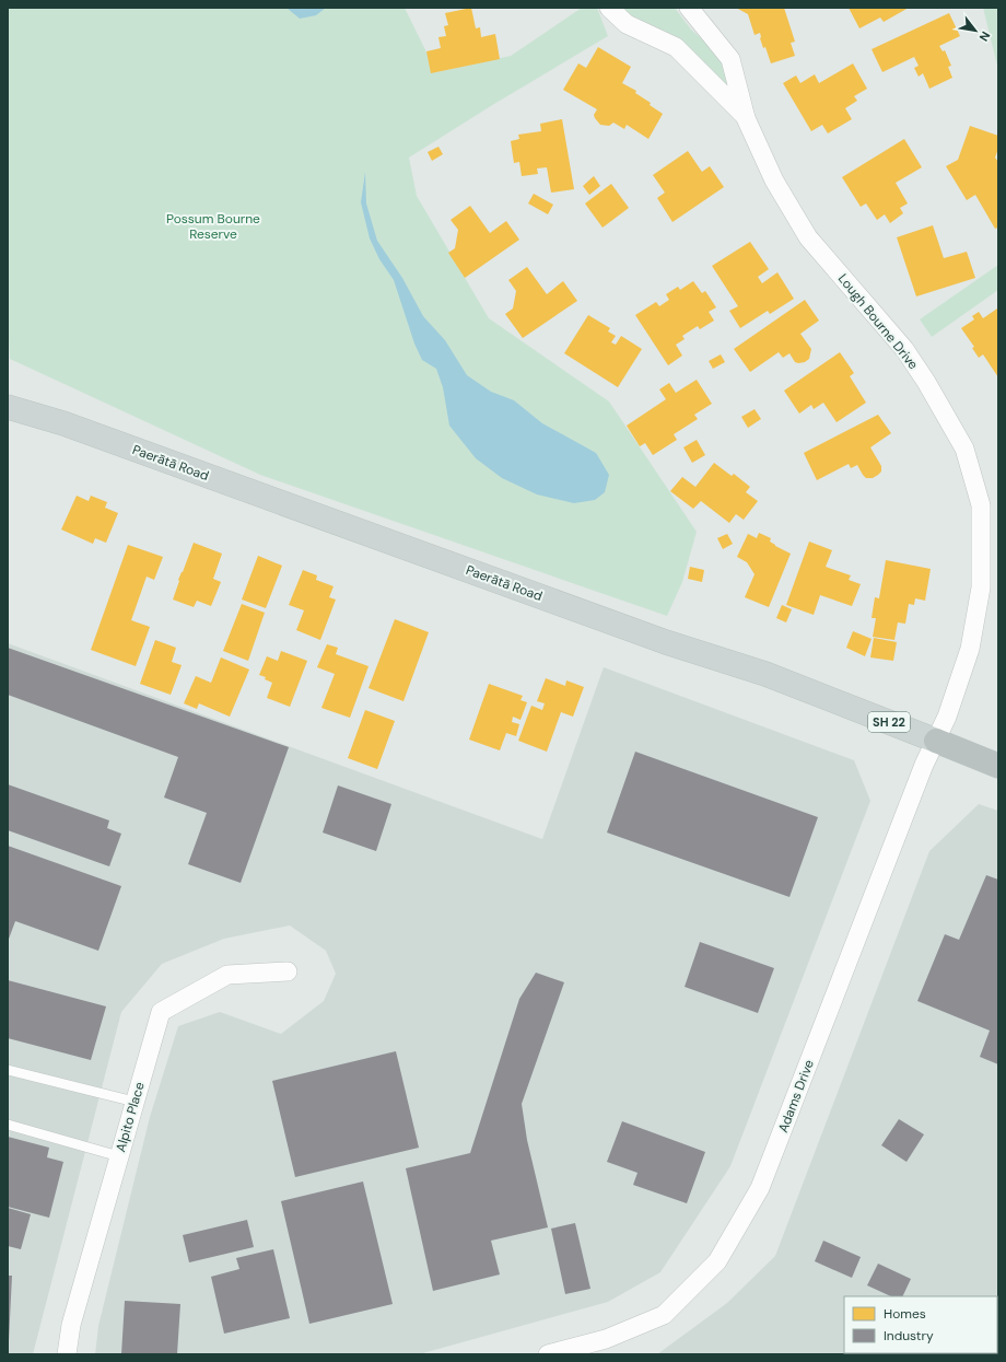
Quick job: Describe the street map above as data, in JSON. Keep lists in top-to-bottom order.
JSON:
{
  "streets": {
    "highway": ["Paerātā Road", "SH 22"],
    "street": ["Lough Bourne Drive", "Adams Drive", "Alpito Place"]
  },
  "crossings": [
    ["Lough Bourne Drive", "Paerātā Road"],
    ["Lough Bourne Drive", "Adams Drive"],
    ["Paerātā Road", "Adams Drive"]
  ],
  "parks": ["Possum Bourne Reserve"],
  "legend": ["Homes", "Industry"],
  "north": "bottom right"
}
